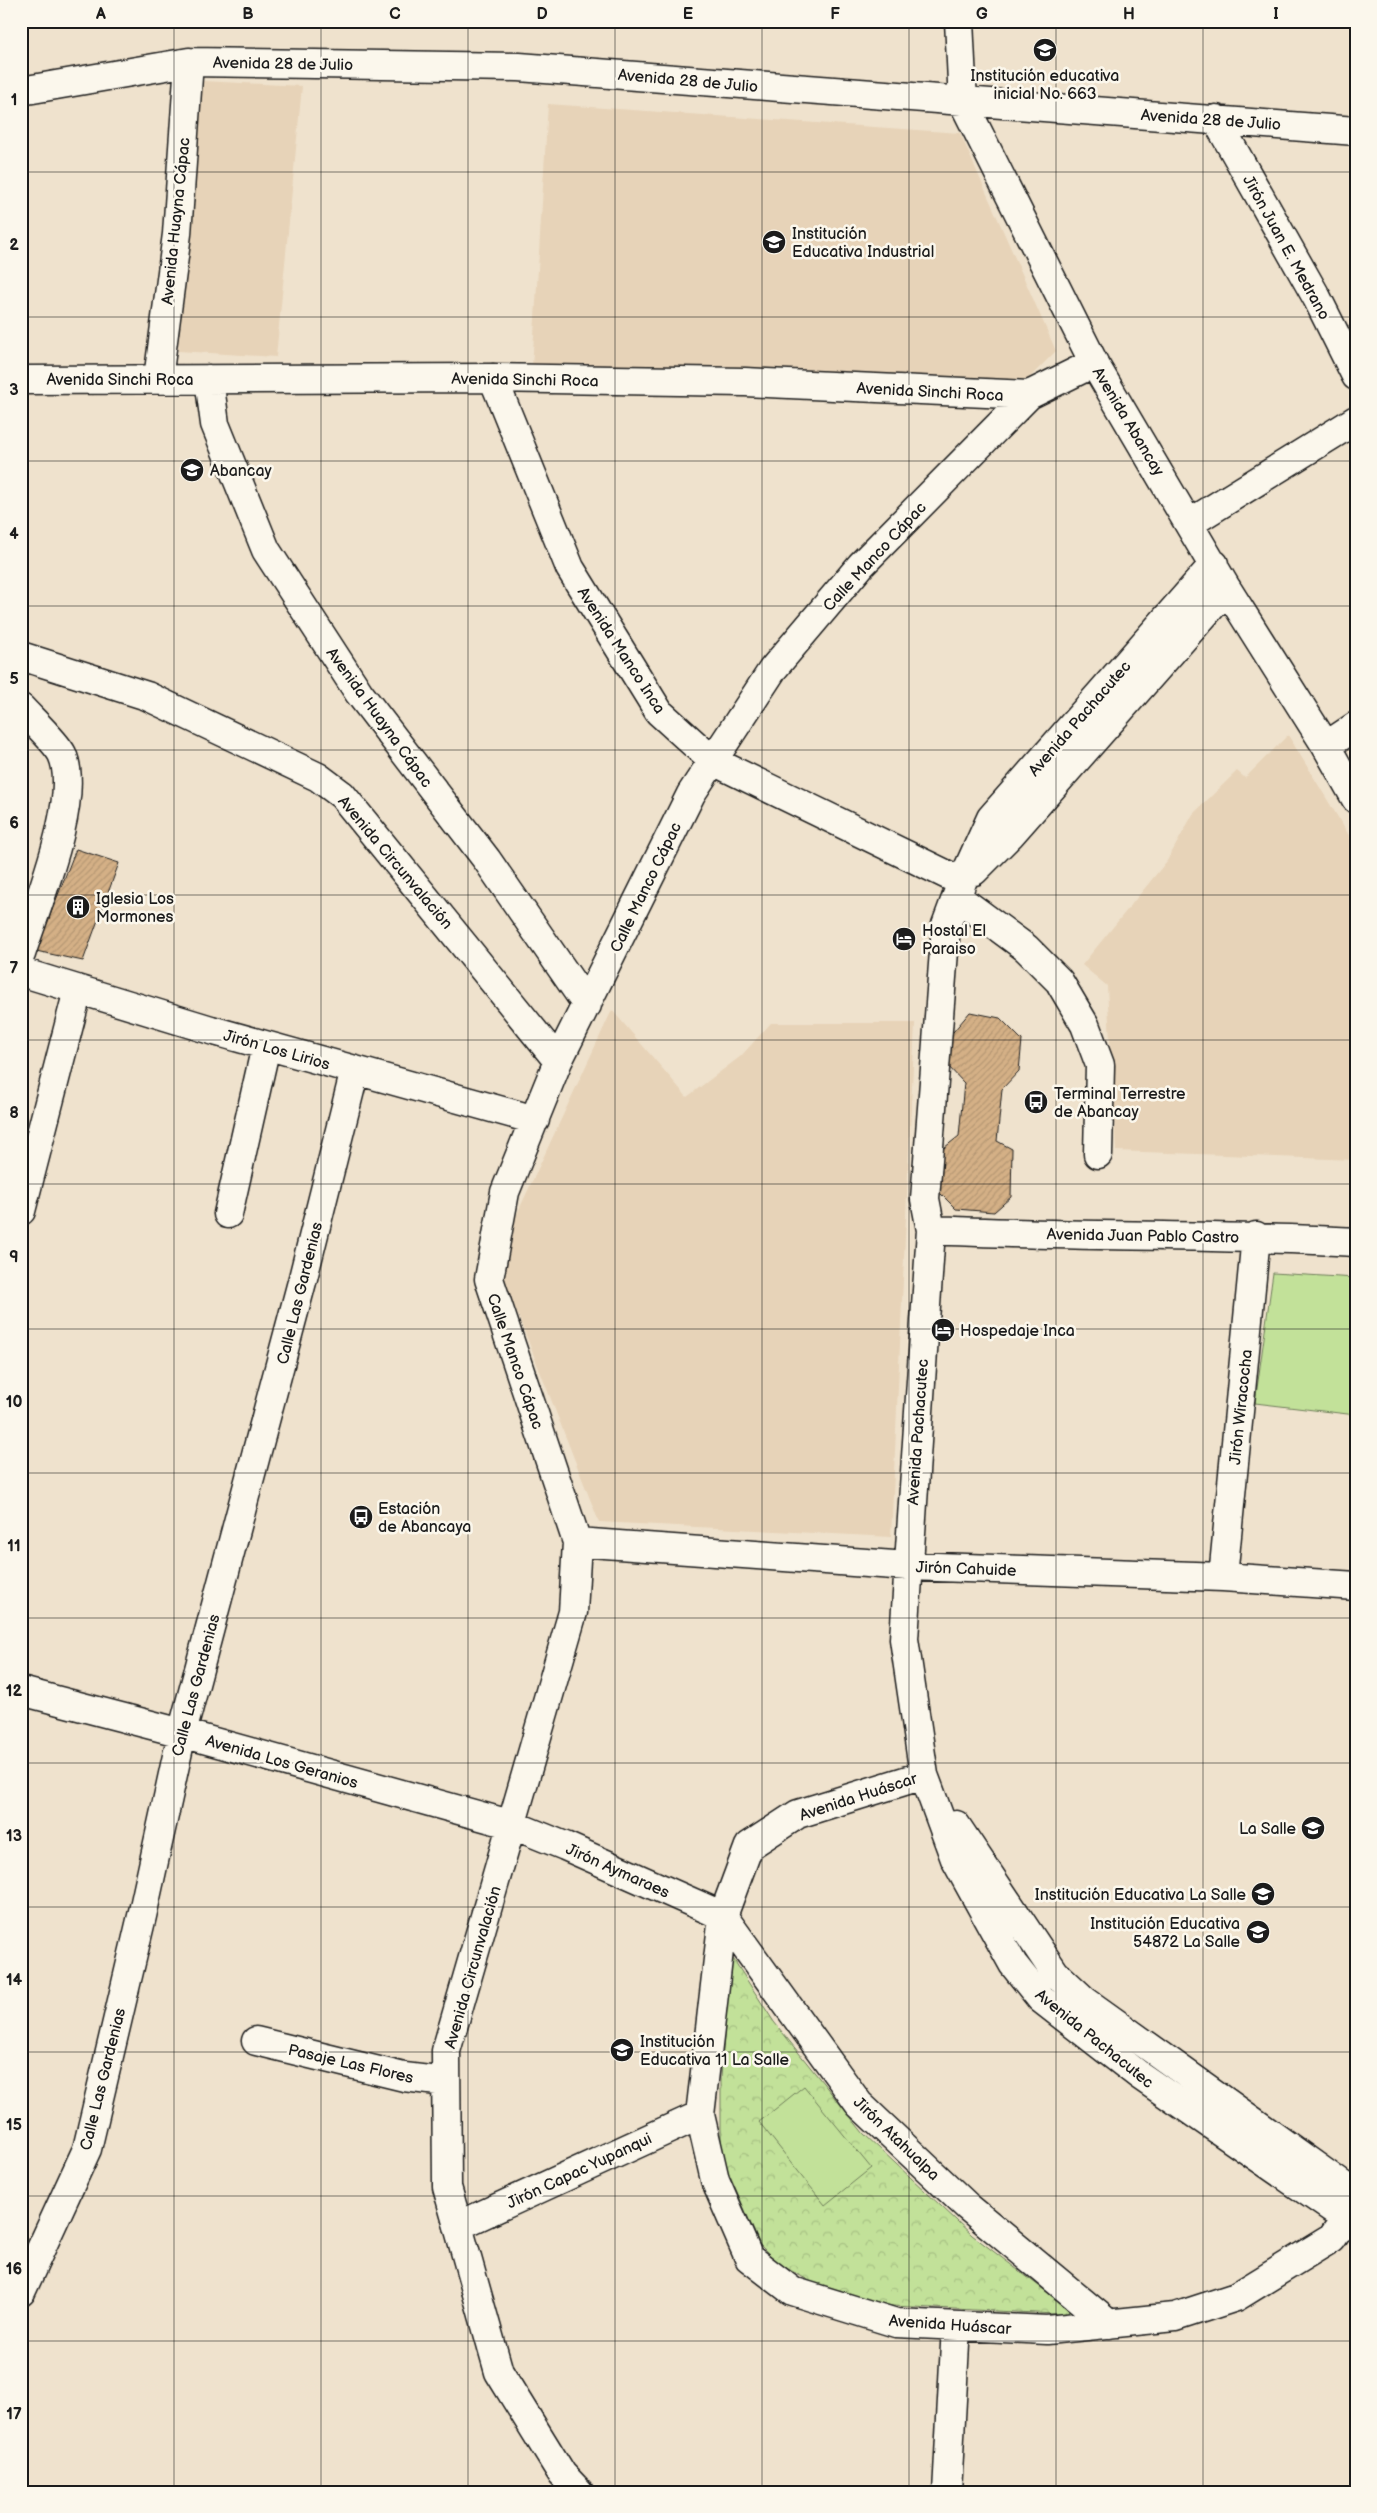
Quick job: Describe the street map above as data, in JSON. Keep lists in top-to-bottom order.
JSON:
{
  "streets": {
    "street": [
      "Avenida 28 de Julio",
      "Avenida Huayna Cápac",
      "Jirón Juan E. Medrano",
      "Avenida Sinchi Roca",
      "Avenida Abancay",
      "Calle Manco Cápac",
      "Avenida Manco Inca",
      "Avenida Pachacutec",
      "Avenida Circunvalación",
      "Jirón Los Lirios",
      "Avenida Juan Pablo Castro",
      "Calle Las Gardenias",
      "Jirón Wiracocha",
      "Jirón Cahuide",
      "Avenida Los Geranios",
      "Avenida Huáscar",
      "Jirón Aymaraes",
      "Pasaje Las Flores",
      "Jirón Atahualpa",
      "Jirón Capac Yupanqui"
    ]
  },
  "crossings": [
    ["Avenida 28 de Julio", "Avenida Huayna Cápac"],
    ["Avenida 28 de Julio", "Jirón Juan E. Medrano"],
    ["Avenida 28 de Julio", "Avenida Abancay"],
    ["Avenida Huayna Cápac", "Avenida Sinchi Roca"],
    ["Avenida Huayna Cápac", "Calle Manco Cápac"],
    ["Avenida Sinchi Roca", "Calle Manco Cápac"],
    ["Avenida Sinchi Roca", "Avenida Manco Inca"],
    ["Avenida Abancay", "Calle Manco Cápac"],
    ["Avenida Abancay", "Avenida Pachacutec"],
    ["Calle Manco Cápac", "Avenida Manco Inca"],
    ["Calle Manco Cápac", "Avenida Circunvalación"],
    ["Calle Manco Cápac", "Jirón Los Lirios"],
    ["Calle Manco Cápac", "Jirón Cahuide"],
    ["Avenida Manco Inca", "Avenida Pachacutec"],
    ["Avenida Pachacutec", "Avenida Juan Pablo Castro"],
    ["Avenida Pachacutec", "Jirón Cahuide"],
    ["Avenida Pachacutec", "Avenida Huáscar"],
    ["Avenida Circunvalación", "Jirón Cahuide"],
    ["Avenida Circunvalación", "Avenida Los Geranios"],
    ["Avenida Circunvalación", "Jirón Aymaraes"],
    ["Avenida Circunvalación", "Pasaje Las Flores"],
    ["Avenida Circunvalación", "Jirón Capac Yupanqui"],
    ["Jirón Los Lirios", "Calle Las Gardenias"],
    ["Avenida Juan Pablo Castro", "Jirón Wiracocha"],
    ["Calle Las Gardenias", "Avenida Los Geranios"],
    ["Jirón Wiracocha", "Jirón Cahuide"],
    ["Avenida Los Geranios", "Jirón Aymaraes"],
    ["Avenida Huáscar", "Jirón Aymaraes"],
    ["Avenida Huáscar", "Jirón Atahualpa"],
    ["Avenida Huáscar", "Jirón Capac Yupanqui"],
    ["Jirón Aymaraes", "Jirón Atahualpa"]
  ],
  "places": {
    "school or university": [
      "Institución educativa inicial No. 663",
      "Institución Educativa Industrial",
      "Abancay",
      "La Salle",
      "Institución Educativa La Salle",
      "Institución Educativa 54872 La Salle",
      "Institución Educativa 11 La Salle"
    ],
    "building": ["Iglesia Los Mormones"],
    "hotel": ["Hostal El Paraiso", "Hospedaje Inca"],
    "bus stop": ["Terminal Terrestre de Abancay", "Estación de Abancaya"]
  },
  "grid": {
    "columns": [
      "A",
      "B",
      "C",
      "D",
      "E",
      "F",
      "G",
      "H",
      "I"
    ],
    "rows": [
      "1",
      "2",
      "3",
      "4",
      "5",
      "6",
      "7",
      "8",
      "9",
      "10",
      "11",
      "12",
      "13",
      "14",
      "15",
      "16",
      "17"
    ]
  }
}
